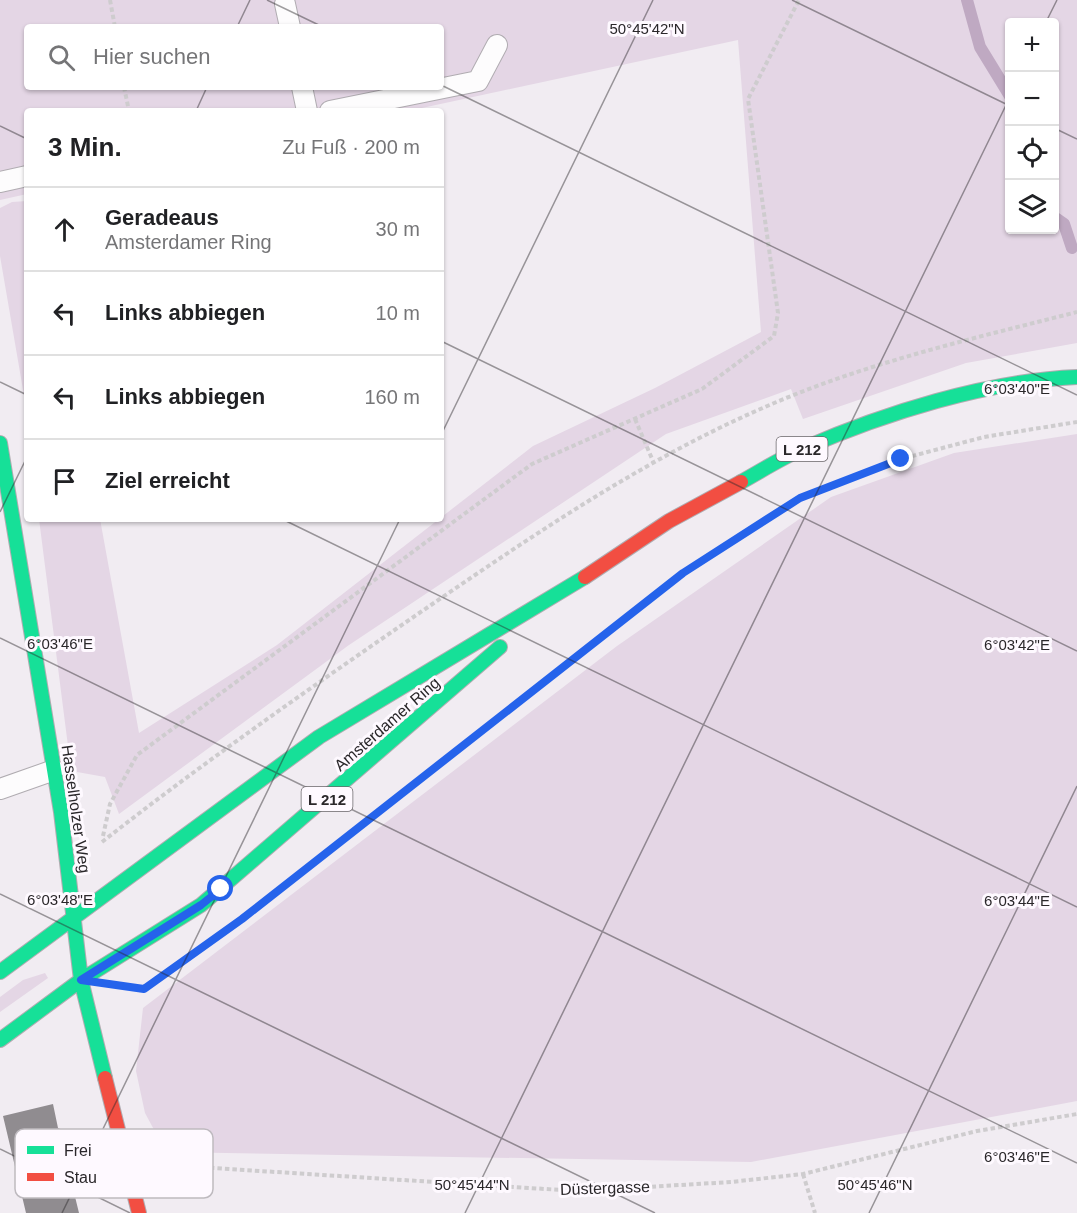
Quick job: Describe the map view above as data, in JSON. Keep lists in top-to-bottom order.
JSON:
{
  "streets": {
    "main road": ["L 212", "Amsterdamer Ring", "Hasselholzer Weg"],
    "path": ["Düstergasse"]
  },
  "crossings": [
    ["Amsterdamer Ring", "Hasselholzer Weg"]
  ],
  "legend": ["Frei", "Stau"],
  "page": {
    "map_buttons": ["+", "−"],
    "search": "Hier suchen",
    "heading": ["3 Min.", "Zu Fuß · 200 m"],
    "list": [
      ["Geradeaus", "Amsterdamer Ring", "30 m"],
      ["Links abbiegen", "10 m"],
      ["Links abbiegen", "160 m"],
      "Ziel erreicht"
    ]
  },
  "coordinates": [
    "50°45'42\"N",
    "6°03'40\"E",
    "6°03'46\"E",
    "6°03'42\"E",
    "6°03'48\"E",
    "6°03'44\"E",
    "50°45'44\"N",
    "50°45'46\"N"
  ]
}
